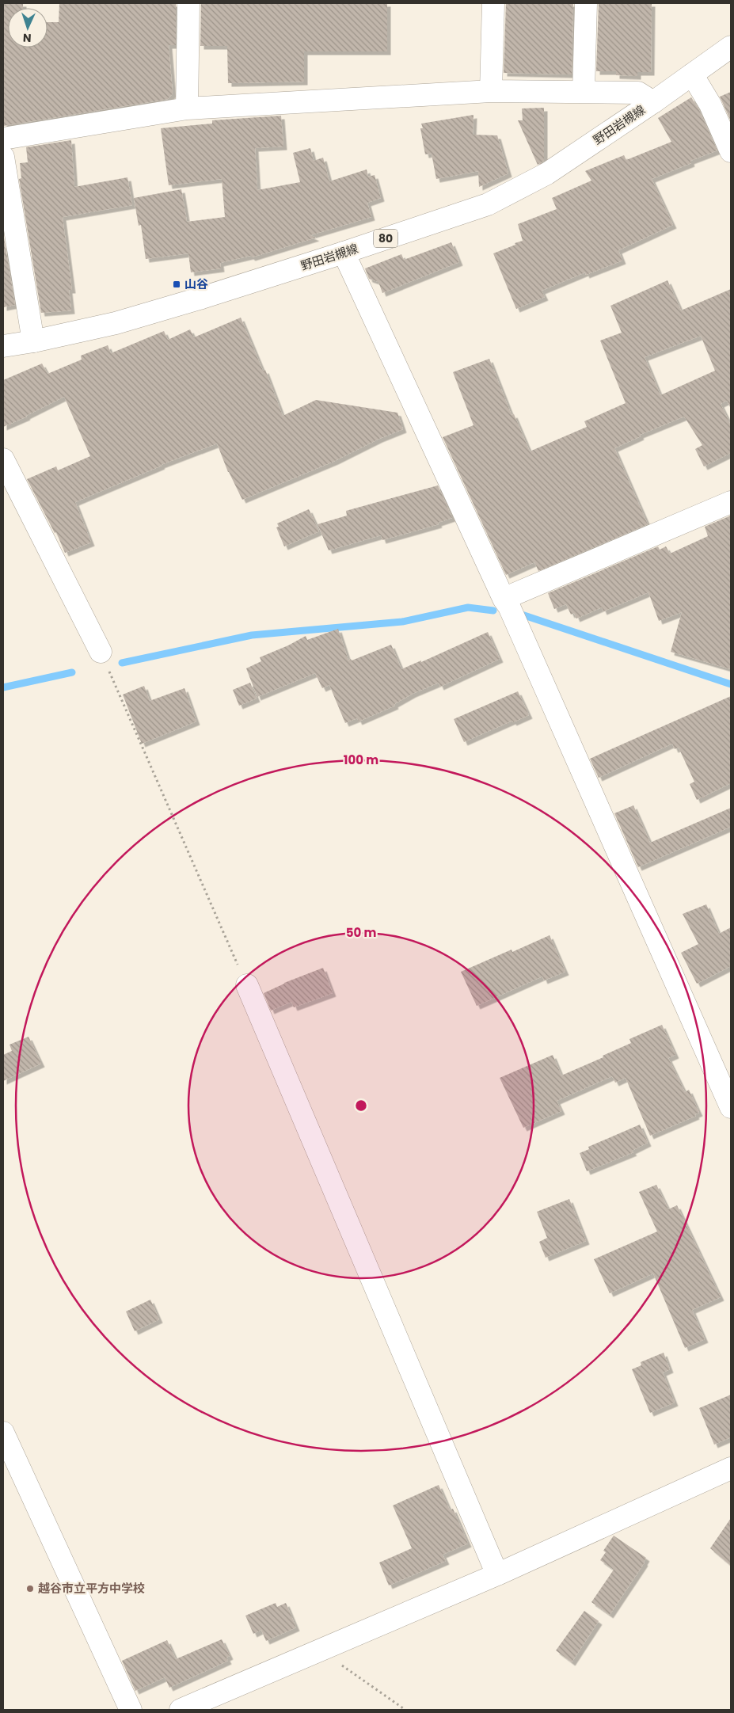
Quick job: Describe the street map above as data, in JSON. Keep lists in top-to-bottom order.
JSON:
{
  "streets": {
    "street": ["野田岩槻線", "80"]
  },
  "places": {
    "transit": ["山谷"],
    "other": ["越谷市立平方中学校"]
  },
  "north": "bottom",
  "rings": ["100 m", "50 m"]
}
